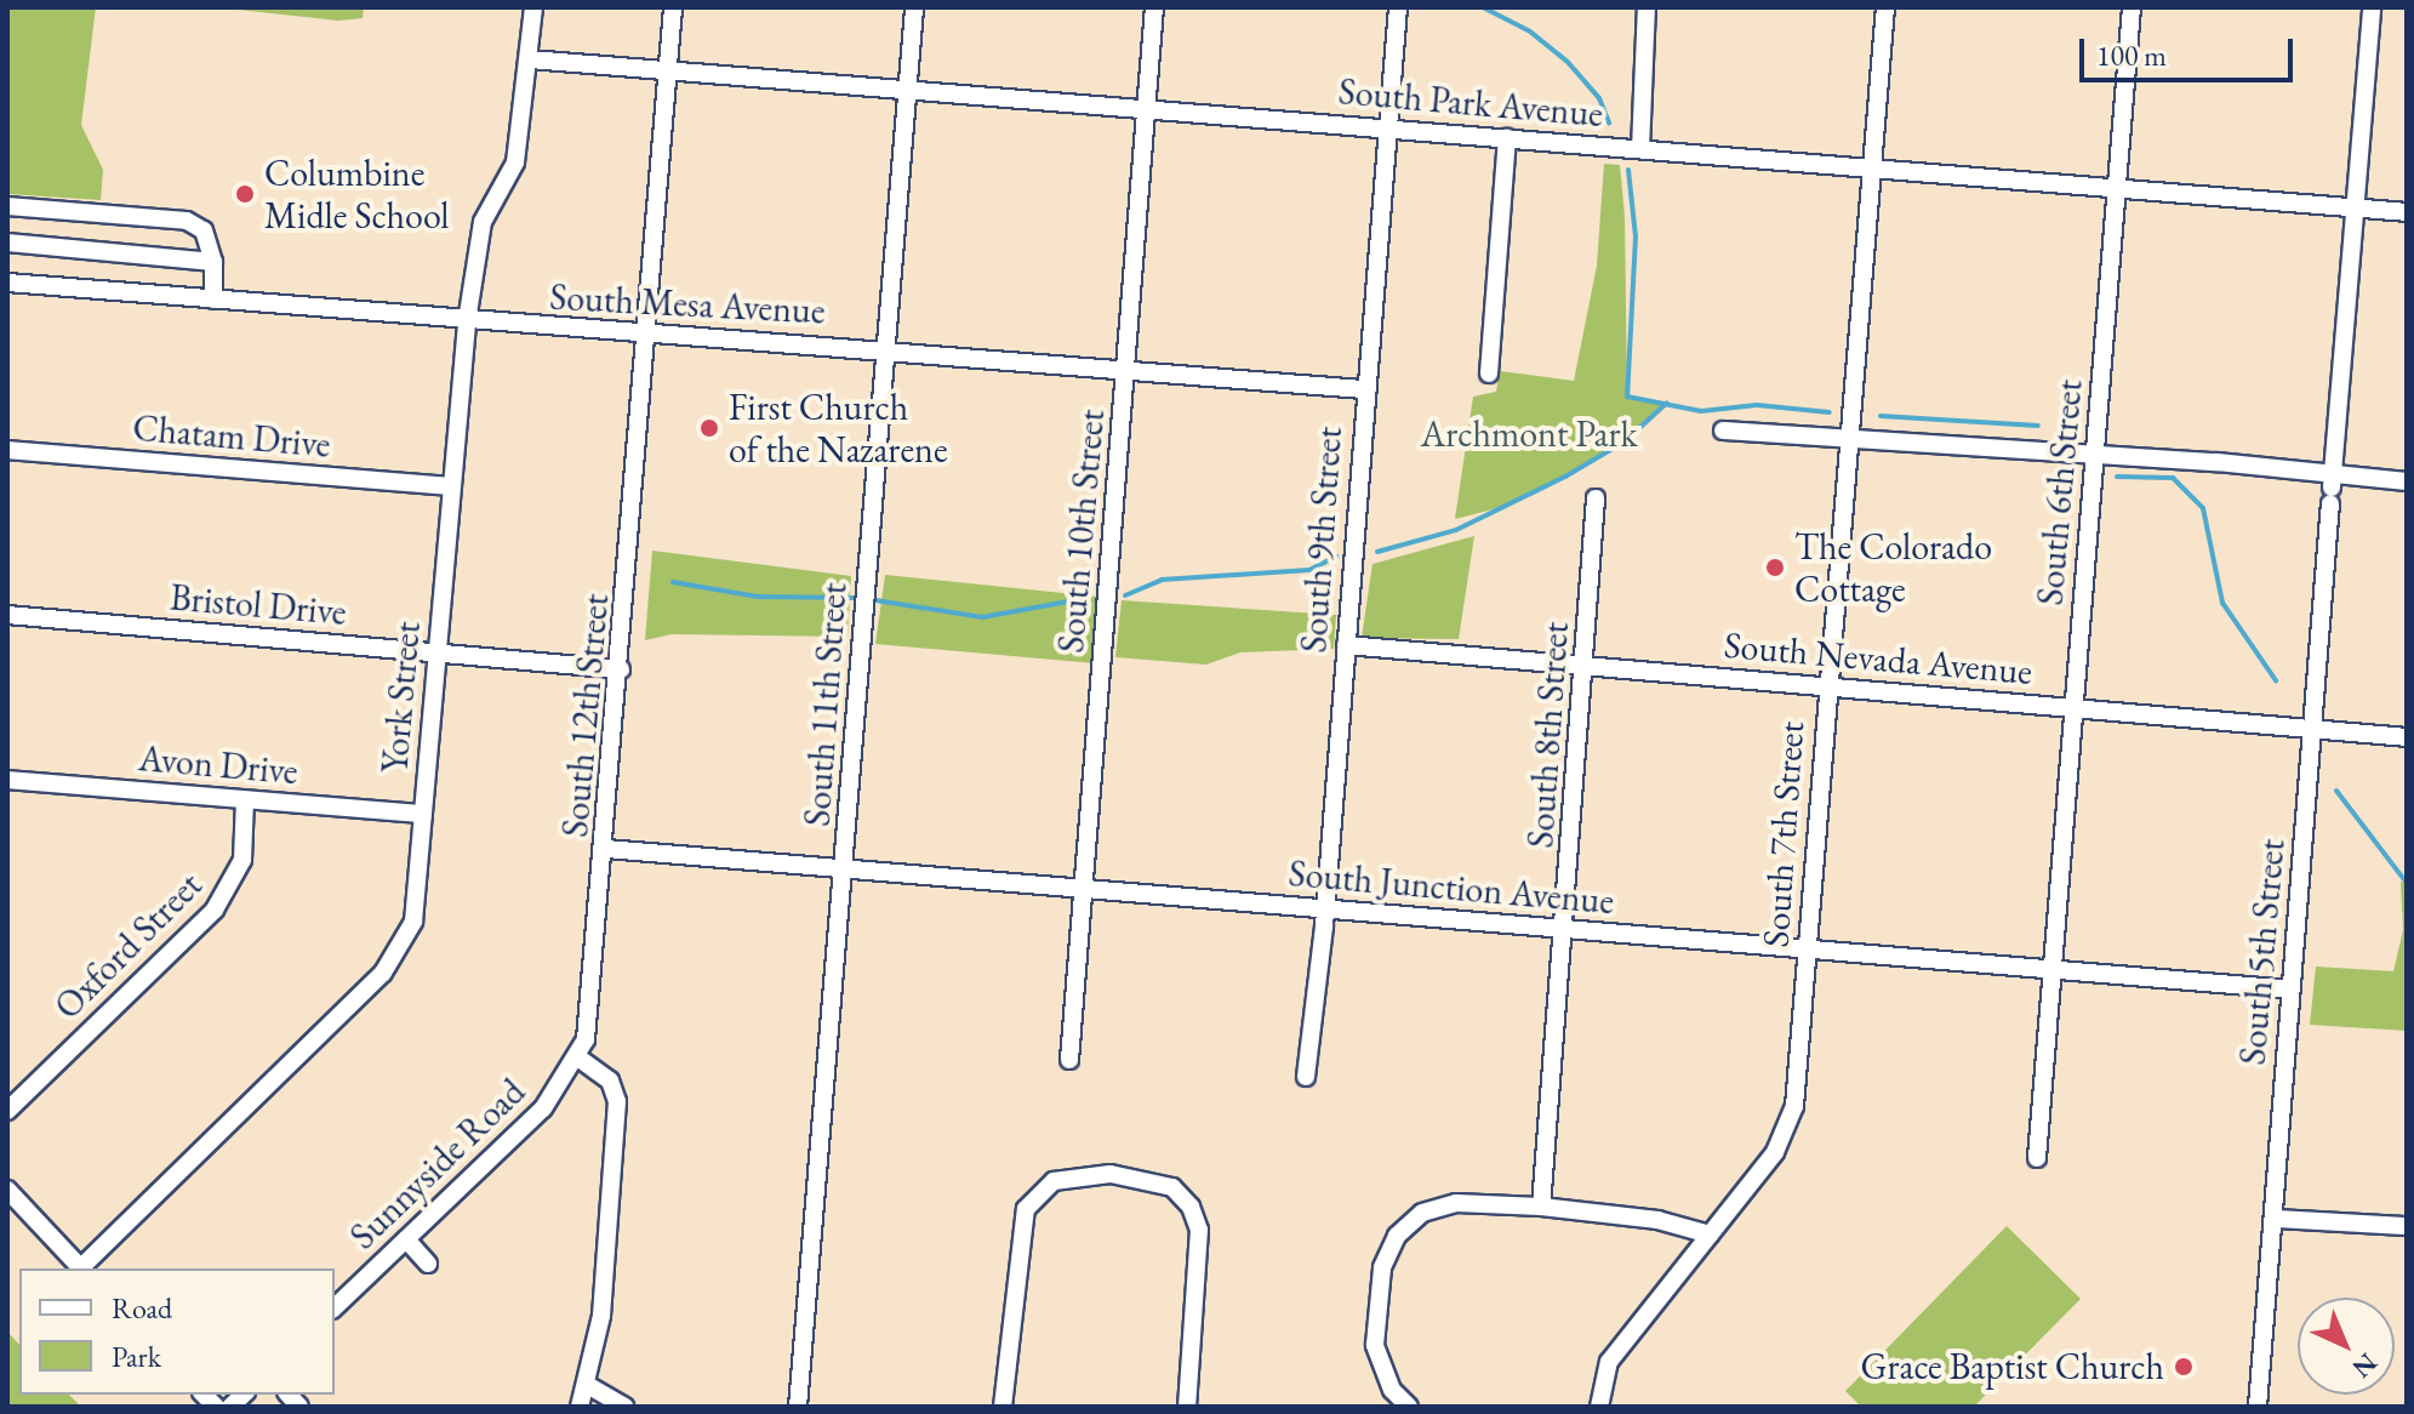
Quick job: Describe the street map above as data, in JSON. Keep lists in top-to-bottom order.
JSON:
{
  "streets": {
    "street": [
      "South Park Avenue",
      "South Mesa Avenue",
      "Chatam Drive",
      "South 6th Street",
      "South 10th Street",
      "South 9th Street",
      "Bristol Drive",
      "South Nevada Avenue",
      "York Street",
      "South 11th Street",
      "South 12th Street",
      "South 8th Street",
      "Avon Drive",
      "South 7th Street",
      "South Junction Avenue",
      "Oxford Street",
      "South 5th Street",
      "Sunnyside Road"
    ]
  },
  "crossings": [
    ["South Park Avenue", "South 6th Street"],
    ["South Park Avenue", "South 10th Street"],
    ["South Park Avenue", "South 9th Street"],
    ["South Park Avenue", "York Street"],
    ["South Park Avenue", "South 11th Street"],
    ["South Park Avenue", "South 12th Street"],
    ["South Park Avenue", "South 7th Street"],
    ["South Park Avenue", "South 5th Street"],
    ["South Mesa Avenue", "South 10th Street"],
    ["South Mesa Avenue", "South 9th Street"],
    ["South Mesa Avenue", "York Street"],
    ["South Mesa Avenue", "South 11th Street"],
    ["South Mesa Avenue", "South 12th Street"],
    ["Chatam Drive", "York Street"],
    ["South 6th Street", "South Nevada Avenue"],
    ["South 6th Street", "South Junction Avenue"],
    ["South 10th Street", "South Junction Avenue"],
    ["South 9th Street", "South Nevada Avenue"],
    ["South 9th Street", "South Junction Avenue"],
    ["Bristol Drive", "York Street"],
    ["Bristol Drive", "South 12th Street"],
    ["South Nevada Avenue", "South 8th Street"],
    ["South Nevada Avenue", "South 7th Street"],
    ["South Nevada Avenue", "South 5th Street"],
    ["York Street", "Avon Drive"],
    ["South 11th Street", "South Junction Avenue"],
    ["South 12th Street", "South Junction Avenue"],
    ["South 12th Street", "Sunnyside Road"],
    ["South 8th Street", "South Junction Avenue"],
    ["Avon Drive", "Oxford Street"],
    ["South 7th Street", "South Junction Avenue"],
    ["South Junction Avenue", "South 5th Street"]
  ],
  "parks": ["Archmont Park"],
  "places": [
    "Columbine Midle School",
    "First Church of the Nazarene",
    "The Colorado Cottage",
    "Grace Baptist Church"
  ],
  "legend": ["Road", "Park"],
  "scale_bar": "100 m",
  "north": "bottom right"
}
